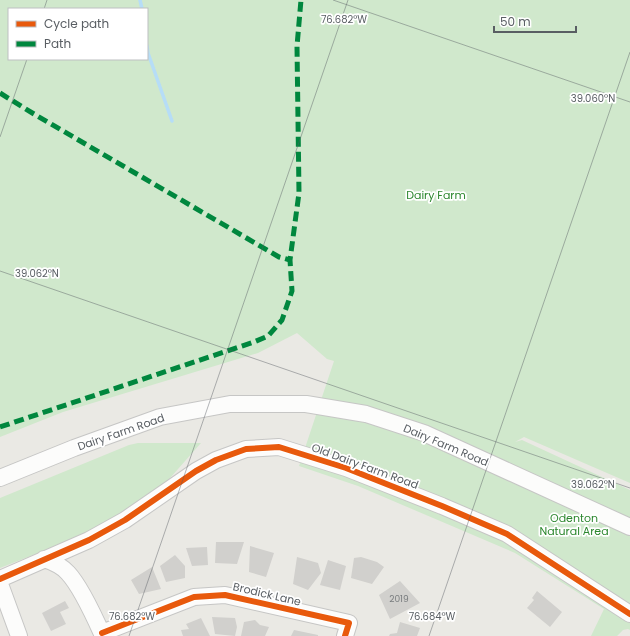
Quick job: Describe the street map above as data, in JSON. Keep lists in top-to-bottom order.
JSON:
{
  "streets": {
    "street": ["Dairy Farm Road", "Old Dairy Farm Road", "Brodick Lane"]
  },
  "parks": ["Dairy Farm", "Odenton Natural Area"],
  "house_numbers": ["2019"],
  "legend": ["Cycle path", "Path"],
  "scale_bar": "50 m",
  "coordinates": [
    "76.682°W",
    "39.060°N",
    "39.062°N",
    "76.684°W"
  ]
}
